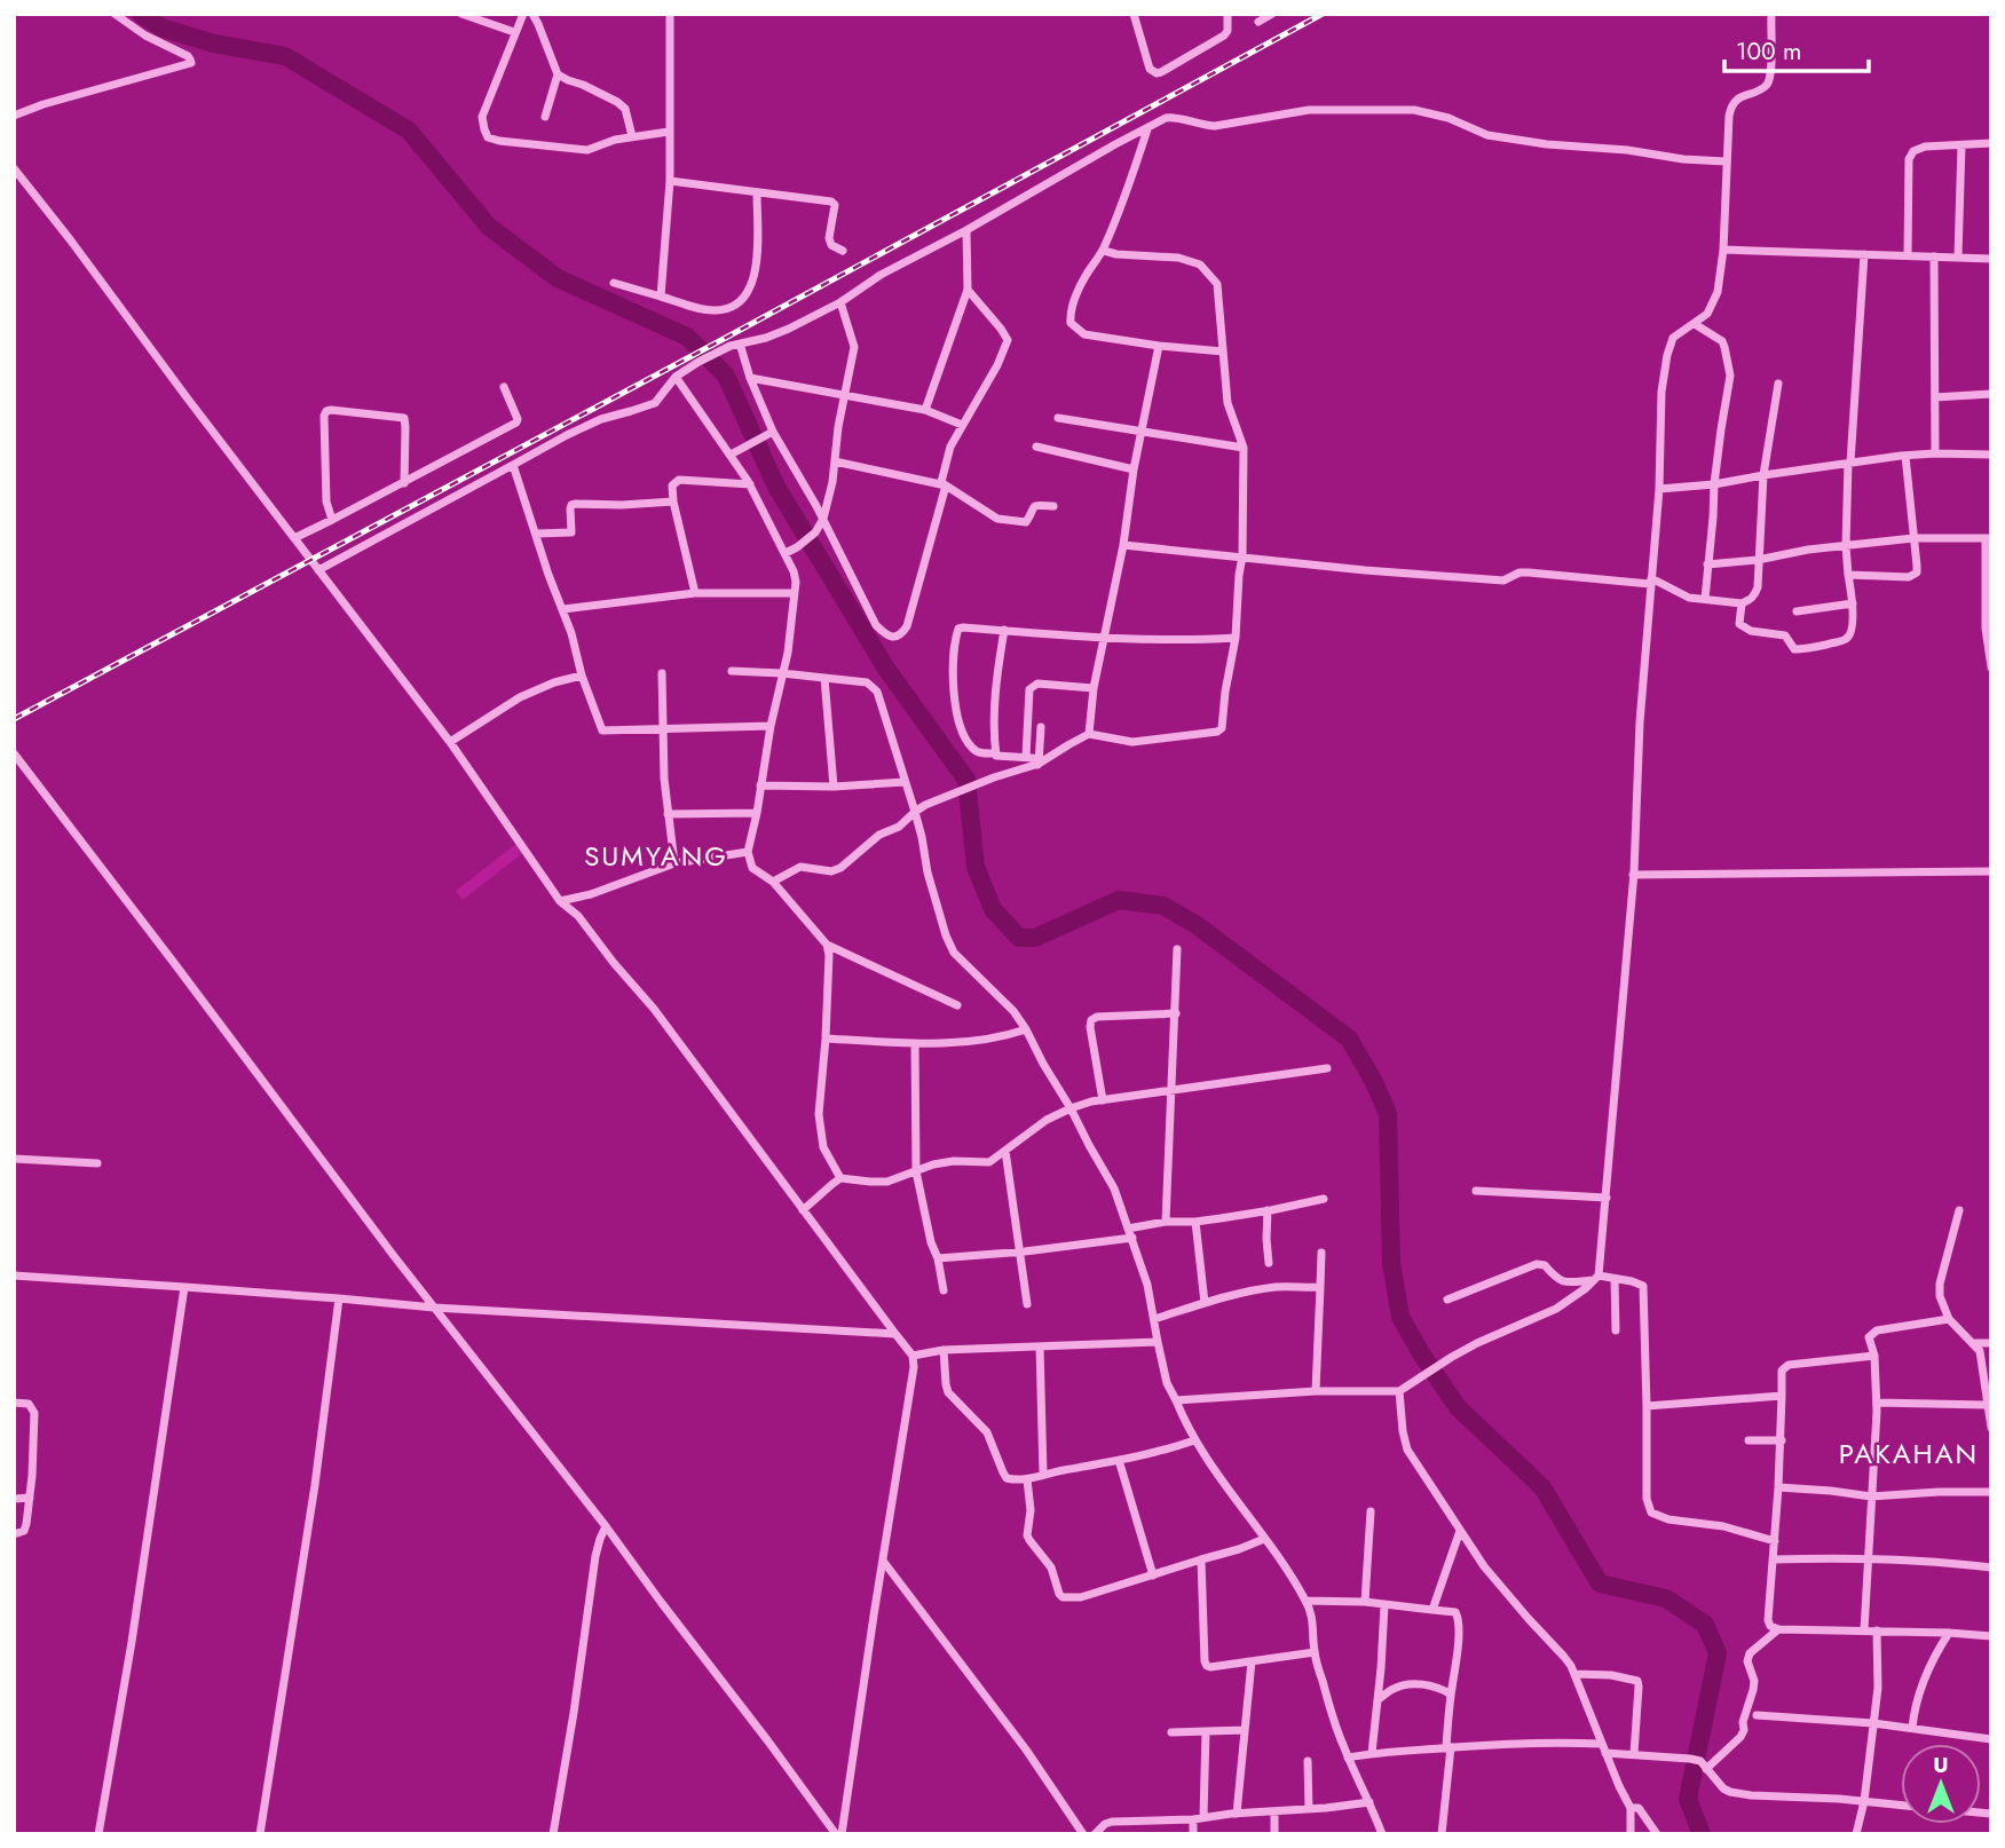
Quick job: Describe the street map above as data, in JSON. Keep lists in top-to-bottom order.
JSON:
{
  "districts": ["SUMYANG", "PAKAHAN"],
  "scale_bar": "100 m",
  "north": "top"
}
